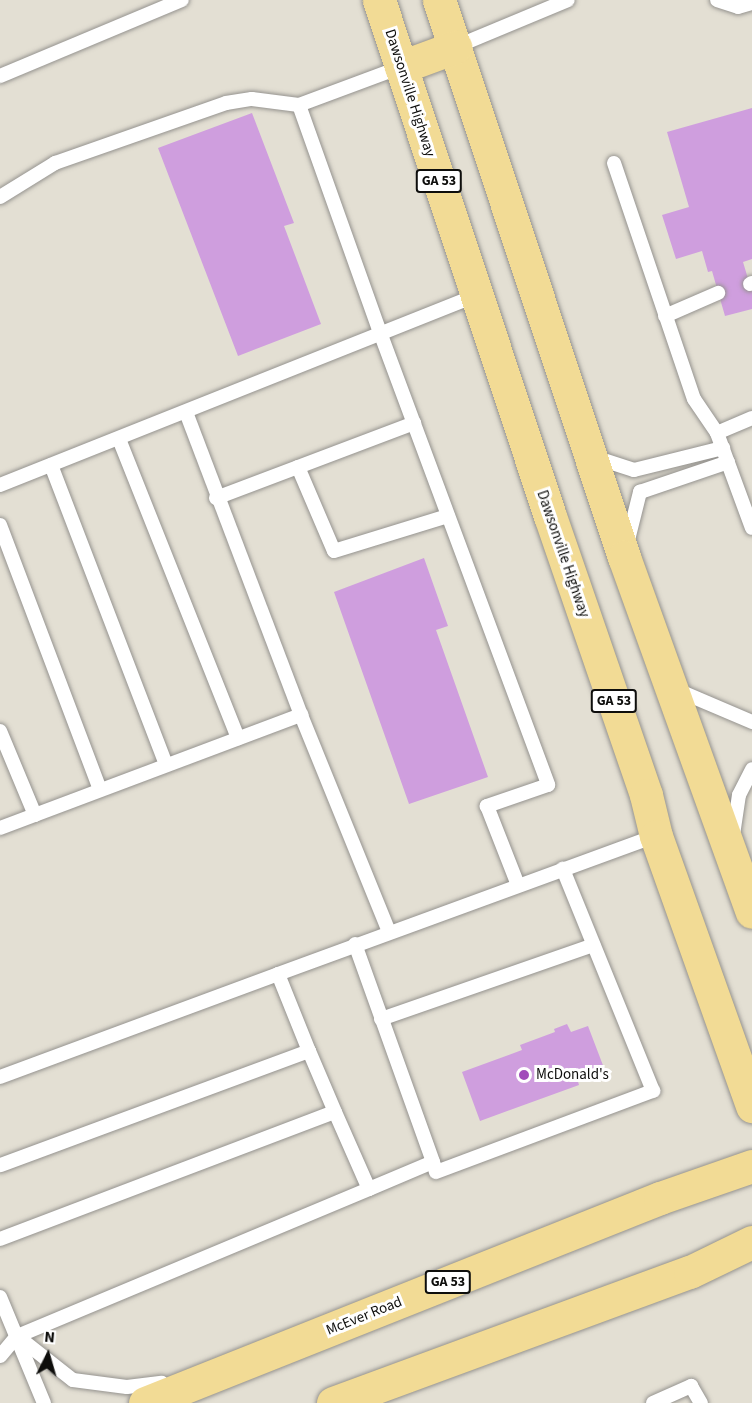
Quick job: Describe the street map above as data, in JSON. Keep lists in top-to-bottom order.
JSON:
{
  "streets": {
    "main road": ["Dawsonville Highway", "GA 53", "McEver Road"]
  },
  "places": ["McDonald's"],
  "north": "top"
}
